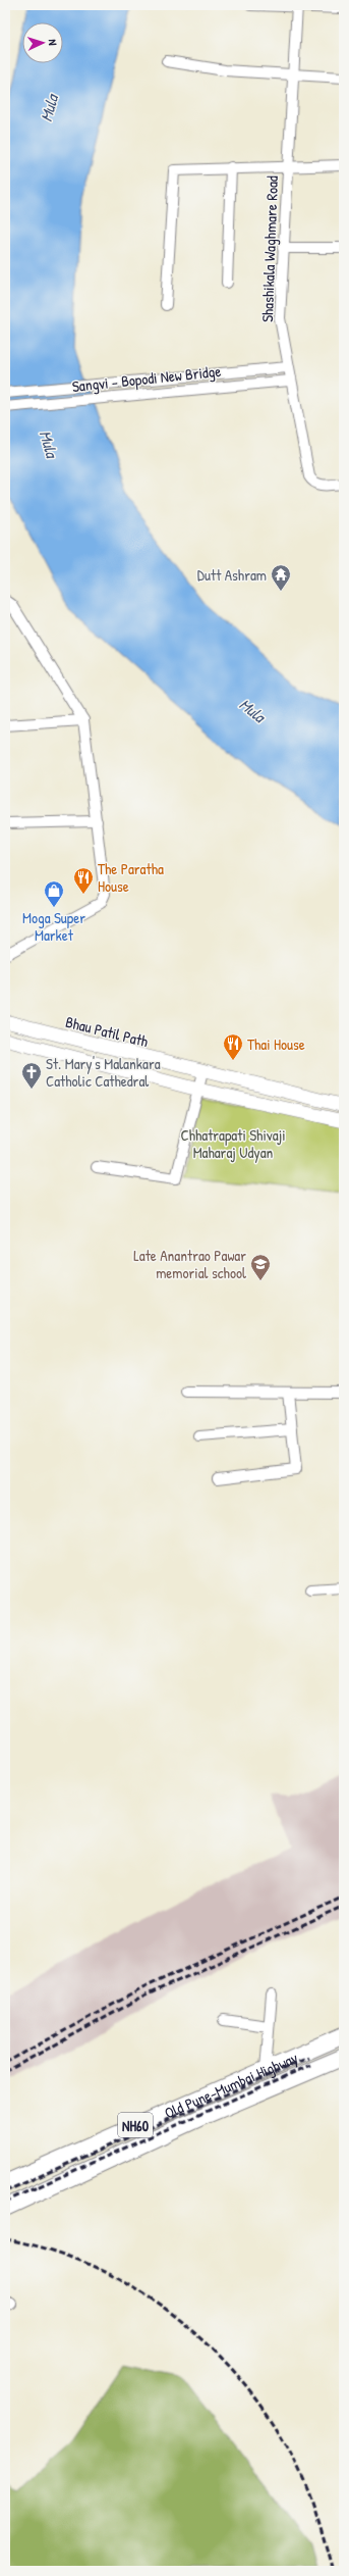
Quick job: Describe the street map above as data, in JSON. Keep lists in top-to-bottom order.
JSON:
{
  "streets": {
    "highway": ["Old Pune–Mumbai Highway", "NH60"],
    "main road": ["Bhau Patil Path"],
    "street": ["Shashikala Waghmare Road", "Sangvi - Bopodi New Bridge"]
  },
  "crossings": [
    ["Shashikala Waghmare Road", "Sangvi - Bopodi New Bridge"]
  ],
  "water": ["Mula"],
  "parks": ["Chhatrapati Shivaji Maharaj Udyan"],
  "places": {
    "temple": ["Dutt Ashram"],
    "restaurant": ["The Paratha House", "Thai House"],
    "shop": ["Moga Super Market"],
    "church": ["St. Mary's Malankara Catholic Cathedral"],
    "school or university": ["Late Anantrao Pawar memorial school"]
  },
  "north": "right"
}
